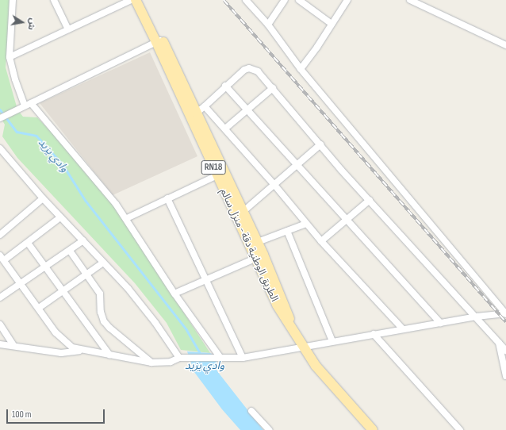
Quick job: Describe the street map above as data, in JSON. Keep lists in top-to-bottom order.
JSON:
{
  "streets": {
    "main road": ["RN18", "الطريق الوطنية دقة - منزل سالم"]
  },
  "water": ["وادي يزيد"],
  "scale_bar": "100 m",
  "north": "right"
}
